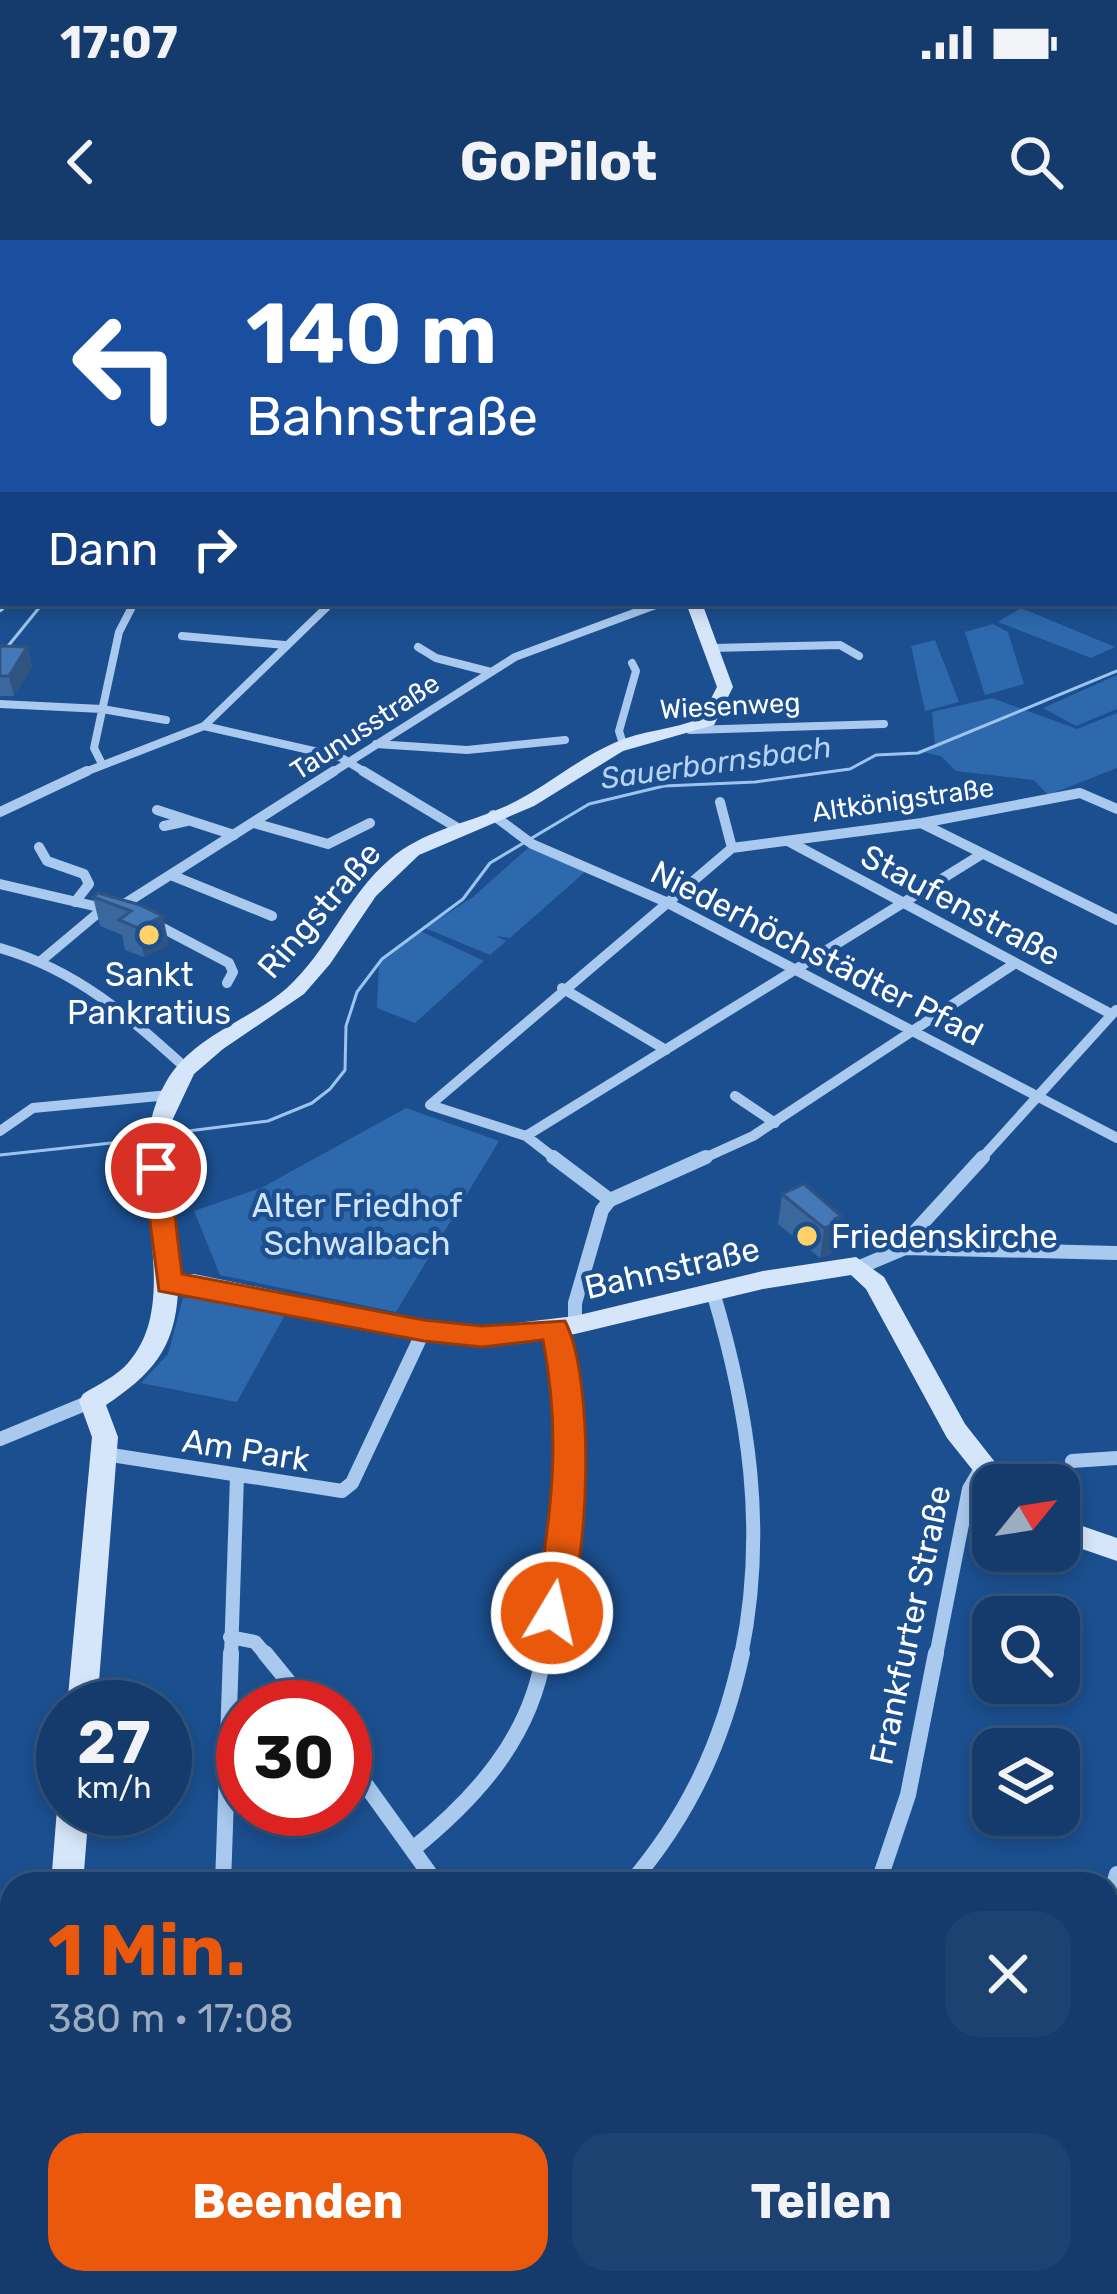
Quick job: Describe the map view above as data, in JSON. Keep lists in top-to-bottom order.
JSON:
{
  "streets": {
    "street": [
      "Wiesenweg",
      "Taunusstraße",
      "Altkönigstraße",
      "Staufenstraße",
      "Ringstraße",
      "Niederhöchstädter Pfad",
      "Bahnstraße",
      "Am Park",
      "Frankfurter Straße"
    ]
  },
  "crossings": [
    ["Wiesenweg", "Ringstraße"],
    ["Wiesenweg", "Niederhöchstädter Pfad"],
    ["Altkönigstraße", "Staufenstraße"],
    ["Ringstraße", "Bahnstraße"],
    ["Bahnstraße", "Am Park"],
    ["Bahnstraße", "Frankfurter Straße"]
  ],
  "water": ["Sauerbornsbach"],
  "parks": ["Alter Friedhof Schwalbach"],
  "places": ["Sankt Pankratius", "Friedenskirche"],
  "north": "top right",
  "page": {
    "status": "17:07",
    "header": "GoPilot",
    "turn": ["140 m", "Bahnstraße"],
    "then": "Dann",
    "speed": "27 km/h",
    "limit": "30",
    "heading": ["1 Min.", "380 m · 17:08"],
    "buttons": ["Beenden", "Teilen"]
  }
}
